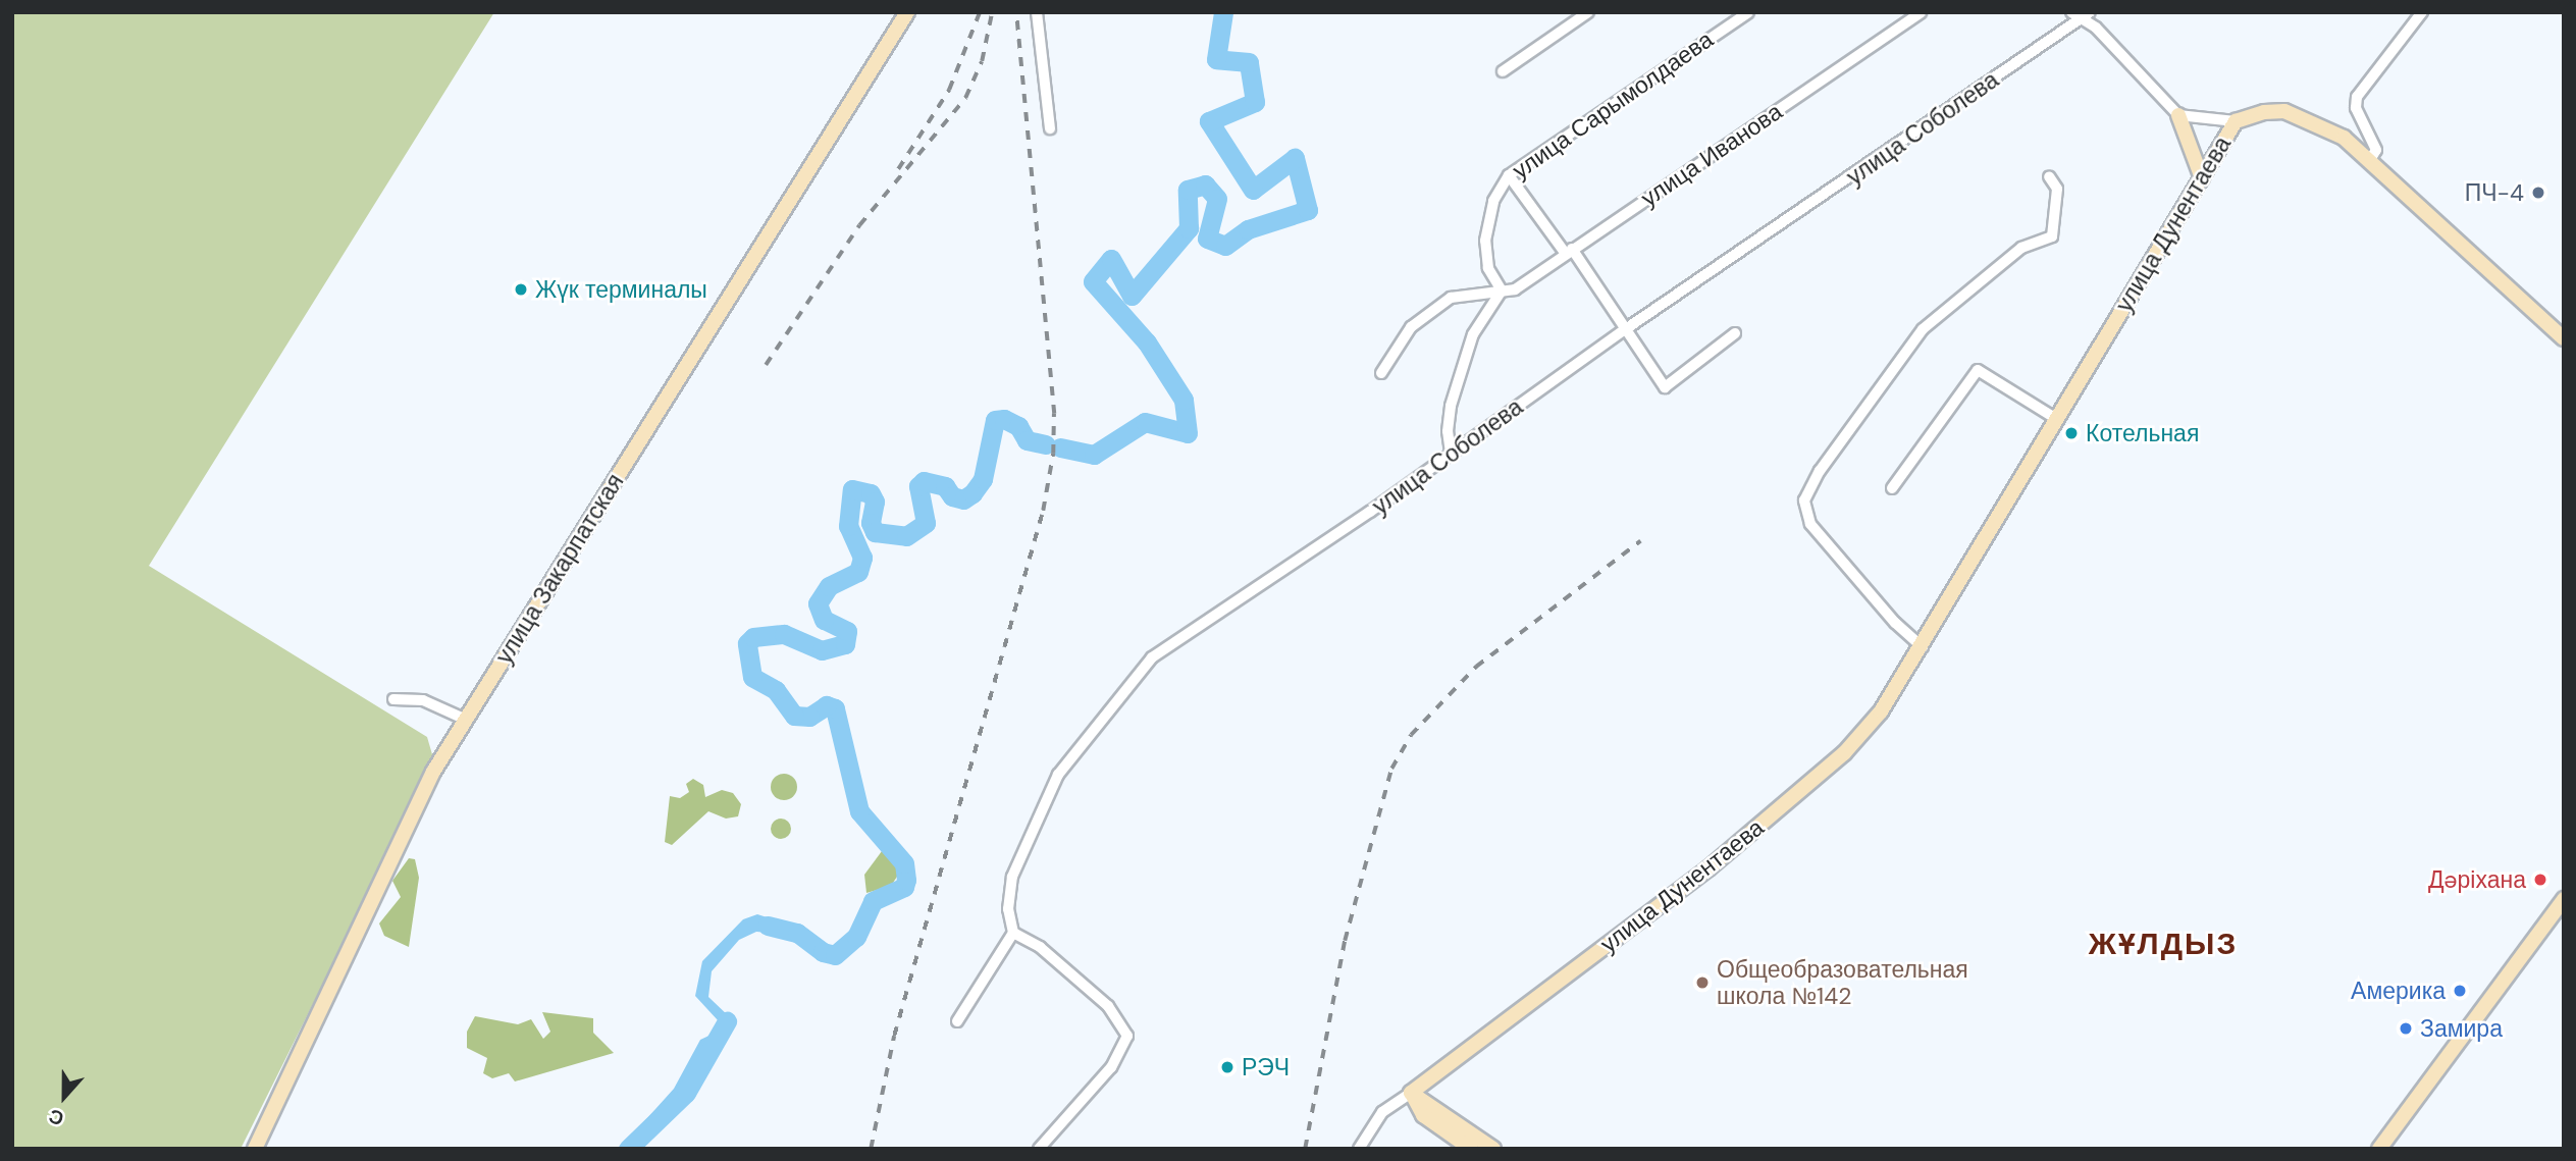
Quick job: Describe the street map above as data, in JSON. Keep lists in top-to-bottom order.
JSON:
{
  "streets": {
    "street": [
      "улица Сарымолдаева",
      "улица Соболева",
      "улица Иванова",
      "улица Дунентаева",
      "улица Закарпатская"
    ]
  },
  "crossings": [
    ["улица Сарымолдаева", "улица Иванова"]
  ],
  "districts": ["ЖҰЛДЫЗ"],
  "places": [
    "ПЧ-4",
    "Жүк терминалы",
    "Котельная",
    "Дəріхана",
    "Общеобразовательная школа №142",
    "Америка",
    "Замира",
    "РЭЧ"
  ],
  "north": "bottom"
}
